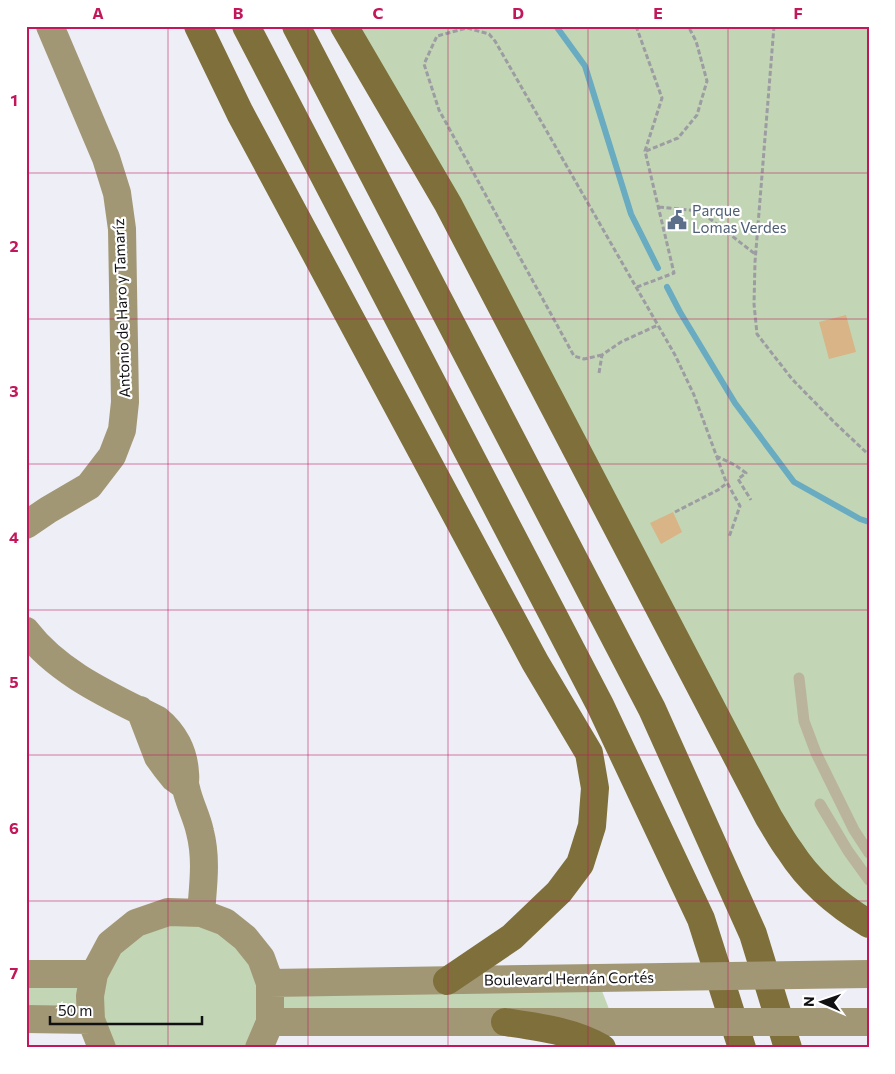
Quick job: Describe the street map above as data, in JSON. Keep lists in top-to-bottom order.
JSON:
{
  "streets": {
    "main road": ["Antonio de Haro y Tamaríz", "Boulevard Hernán Cortés"]
  },
  "places": {
    "public building": ["Parque Lomas Verdes"]
  },
  "scale_bar": "50 m",
  "north": "left",
  "grid": {
    "columns": [
      "A",
      "B",
      "C",
      "D",
      "E",
      "F"
    ],
    "rows": [
      "1",
      "2",
      "3",
      "4",
      "5",
      "6",
      "7"
    ]
  }
}
